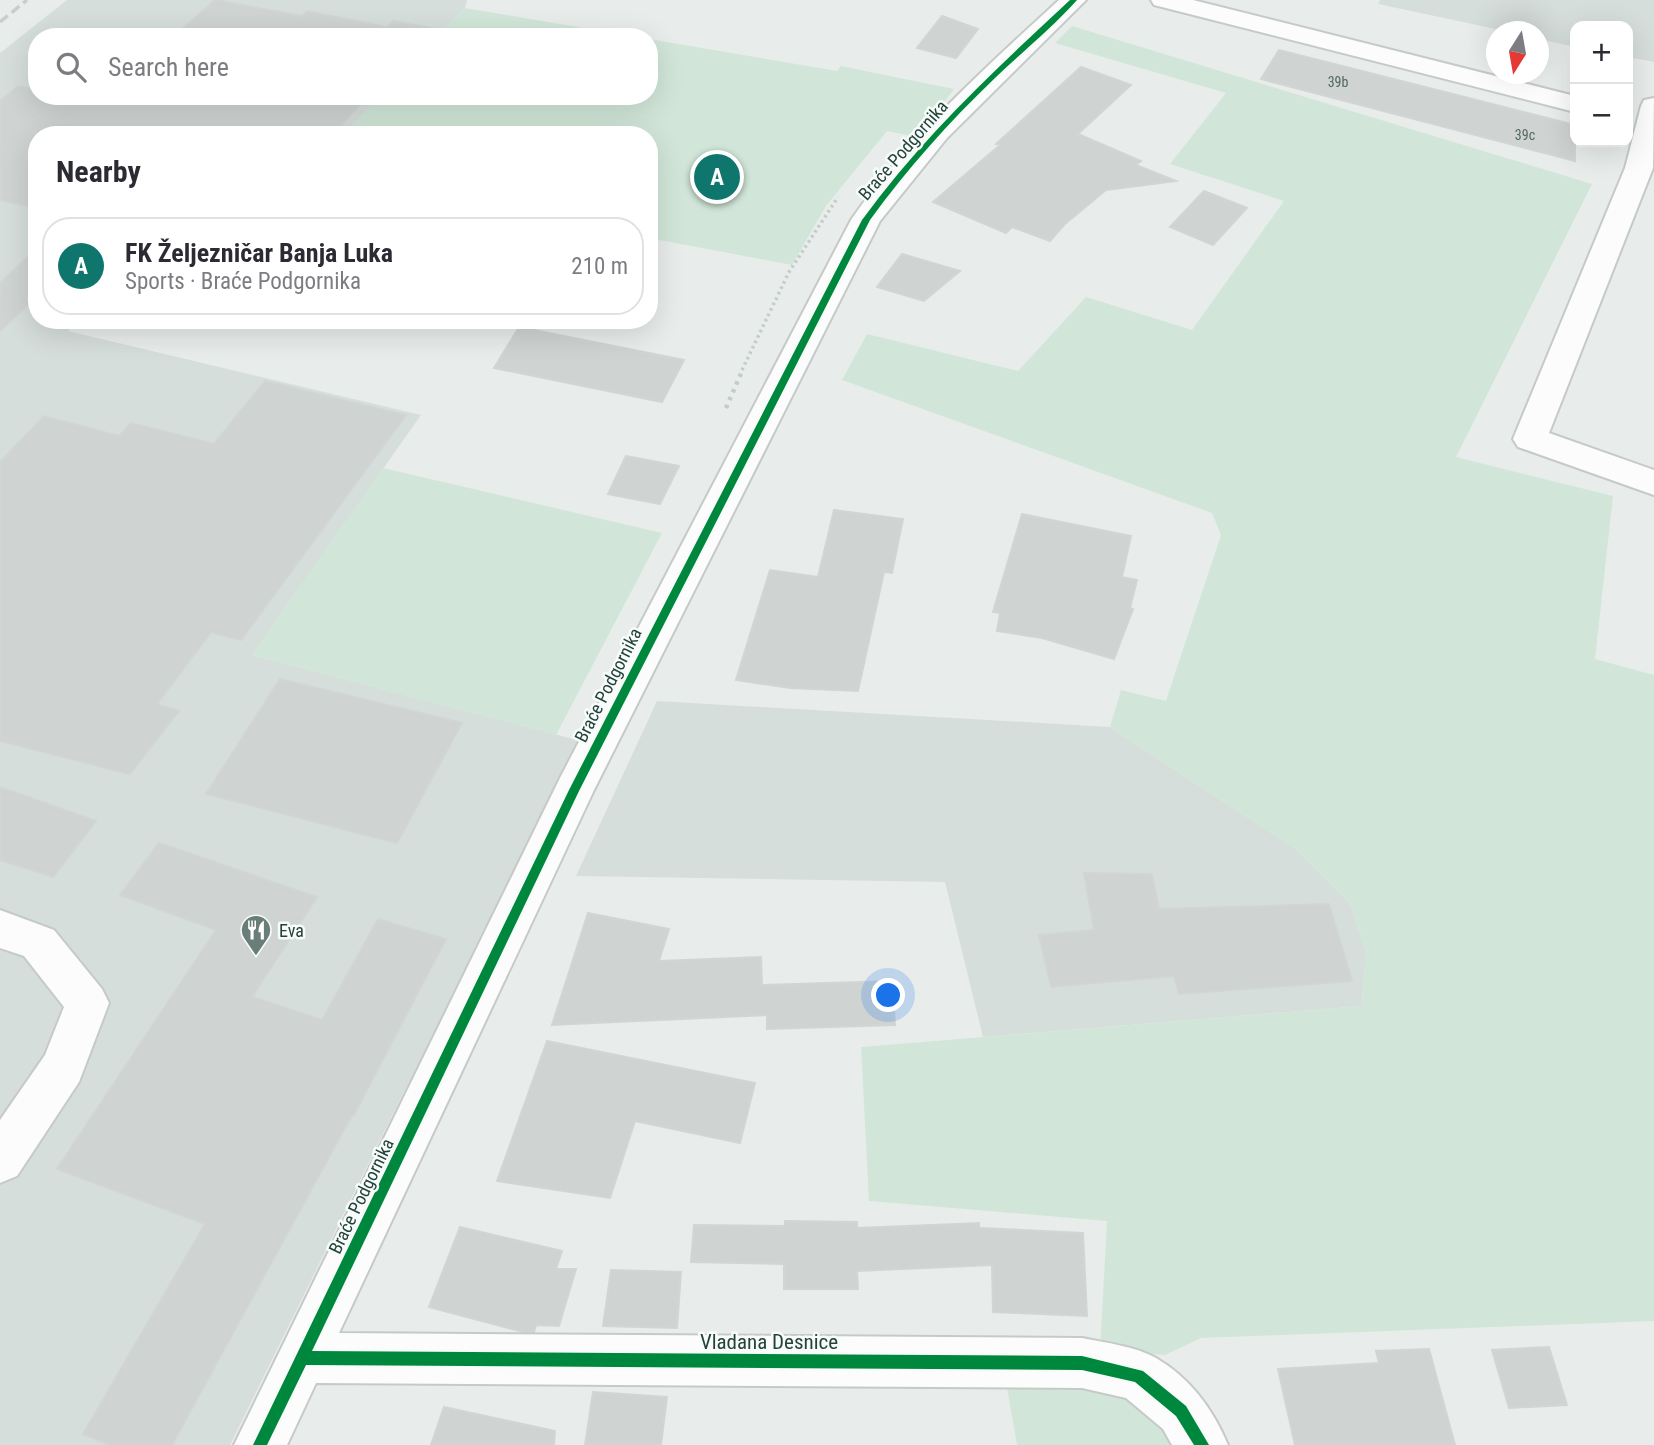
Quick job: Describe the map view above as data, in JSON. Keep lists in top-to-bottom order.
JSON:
{
  "streets": {
    "street": ["Braće Podgornika", "Vladana Desnice"]
  },
  "crossings": [
    ["Braće Podgornika", "Vladana Desnice"]
  ],
  "places": {
    "restaurant": ["Eva"]
  },
  "house_numbers": ["39b", "39c"],
  "north": "bottom",
  "page": {
    "map_buttons": ["+", "−"],
    "search": "Search here",
    "heading": "Nearby",
    "pins": "A",
    "list": [
      {
        "mark": "A",
        "name": "FK Željezničar Banja Luka",
        "note": "Sports · Braće Podgornika",
        "value": "210 m"
      }
    ]
  }
}
